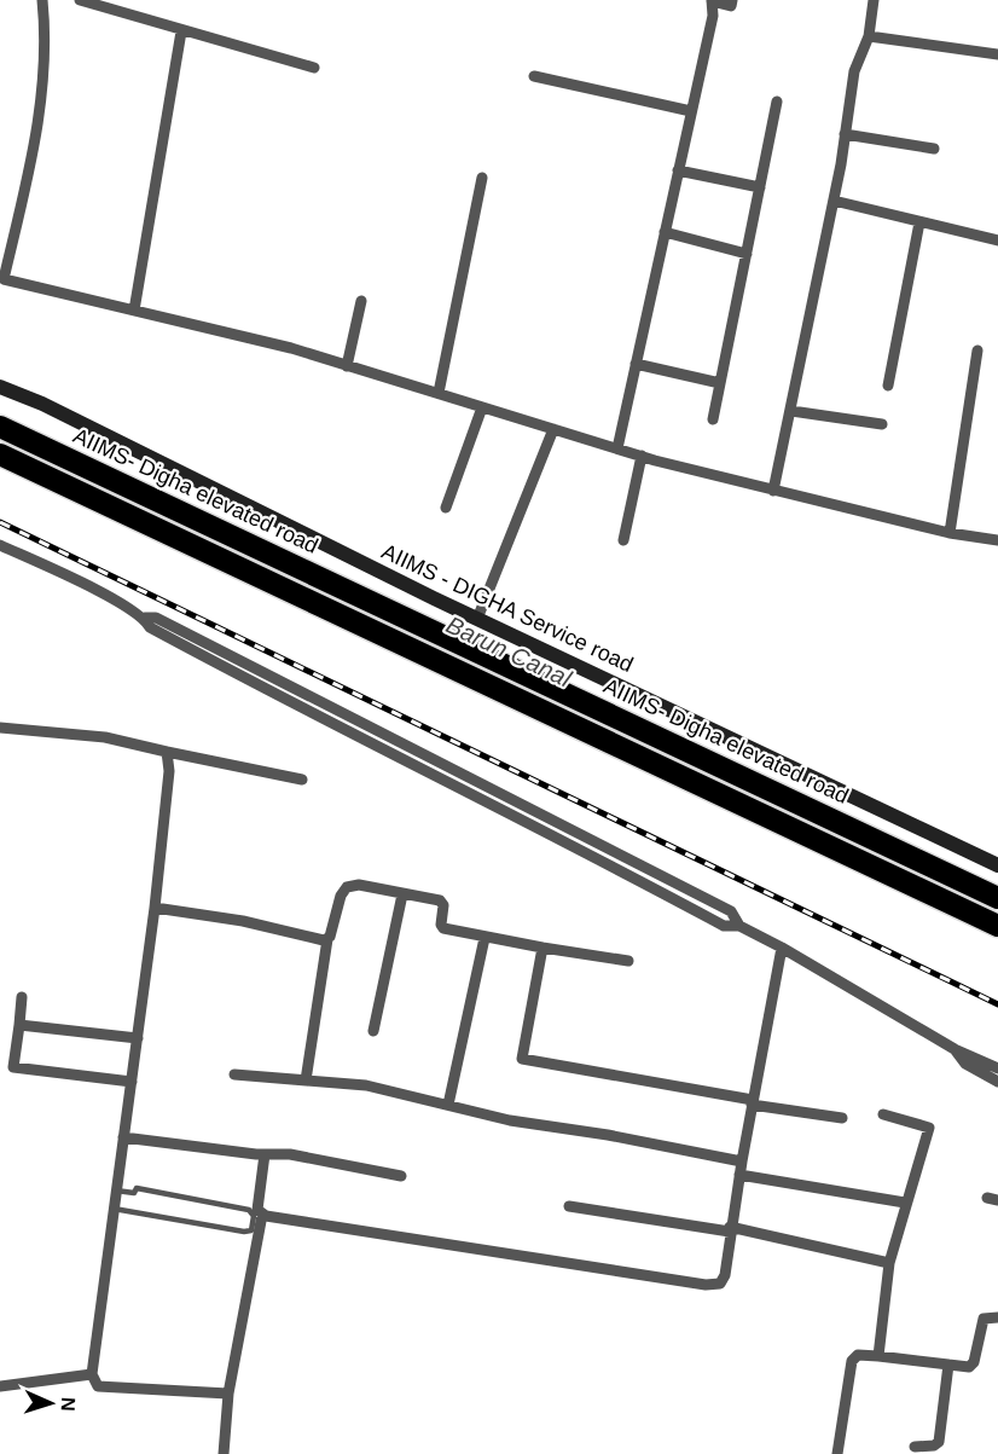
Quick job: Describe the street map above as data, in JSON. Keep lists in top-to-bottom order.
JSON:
{
  "streets": {
    "highway": ["AIIMS- Digha elevated road"],
    "main road": ["AIIMS - DIGHA Service road"]
  },
  "water": ["Barun Canal"],
  "north": "right"
}
